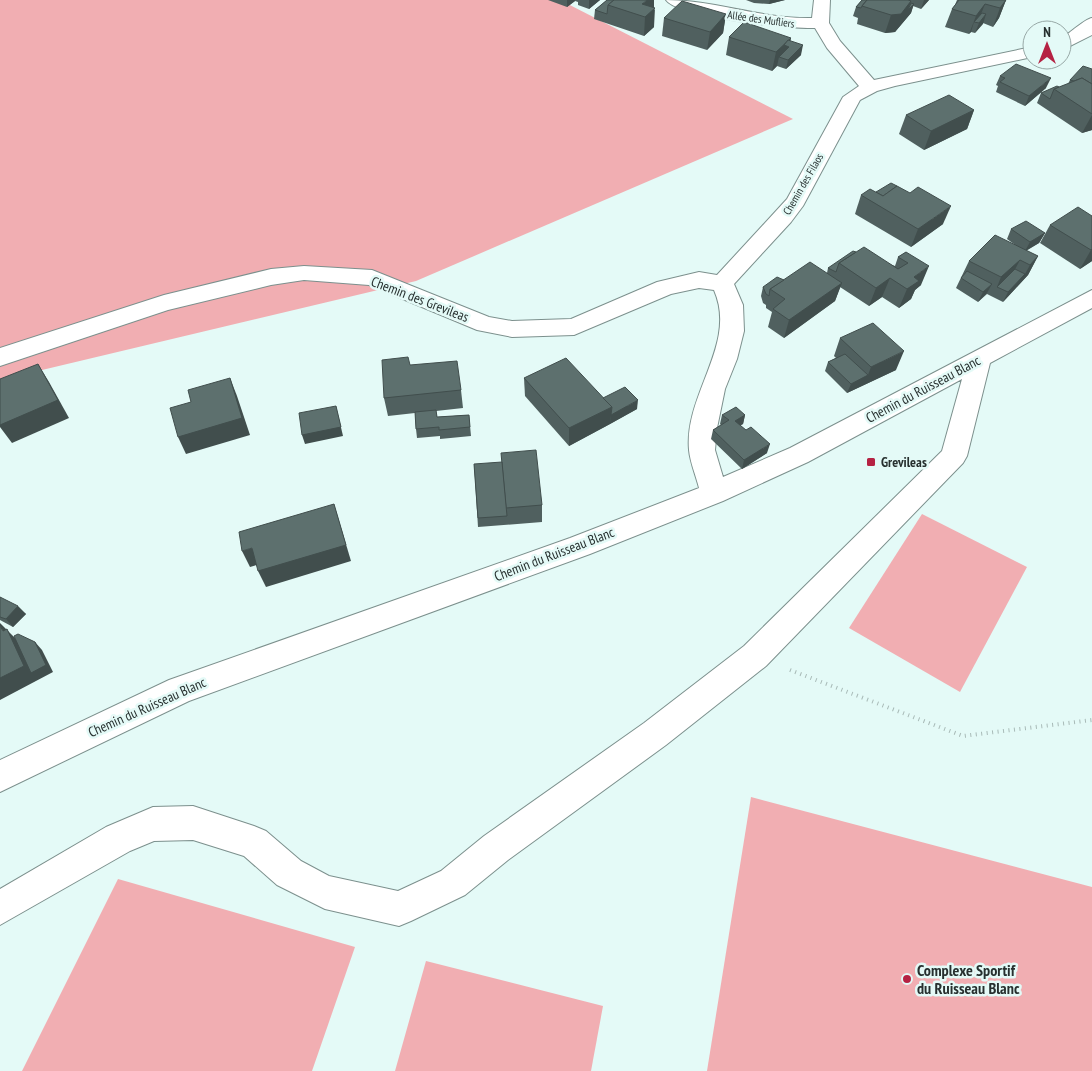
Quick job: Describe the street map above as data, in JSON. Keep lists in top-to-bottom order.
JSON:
{
  "streets": {
    "street": [
      "Allée des Mufliers",
      "Chemin des Filaos",
      "Chemin des Grevileas",
      "Chemin du Ruisseau Blanc"
    ]
  },
  "crossings": [
    ["Chemin des Filaos", "Chemin des Grevileas"]
  ],
  "places": {
    "transit": ["Grevileas"],
    "other": ["Complexe Sportif du Ruisseau Blanc"]
  },
  "north": "top"
}
